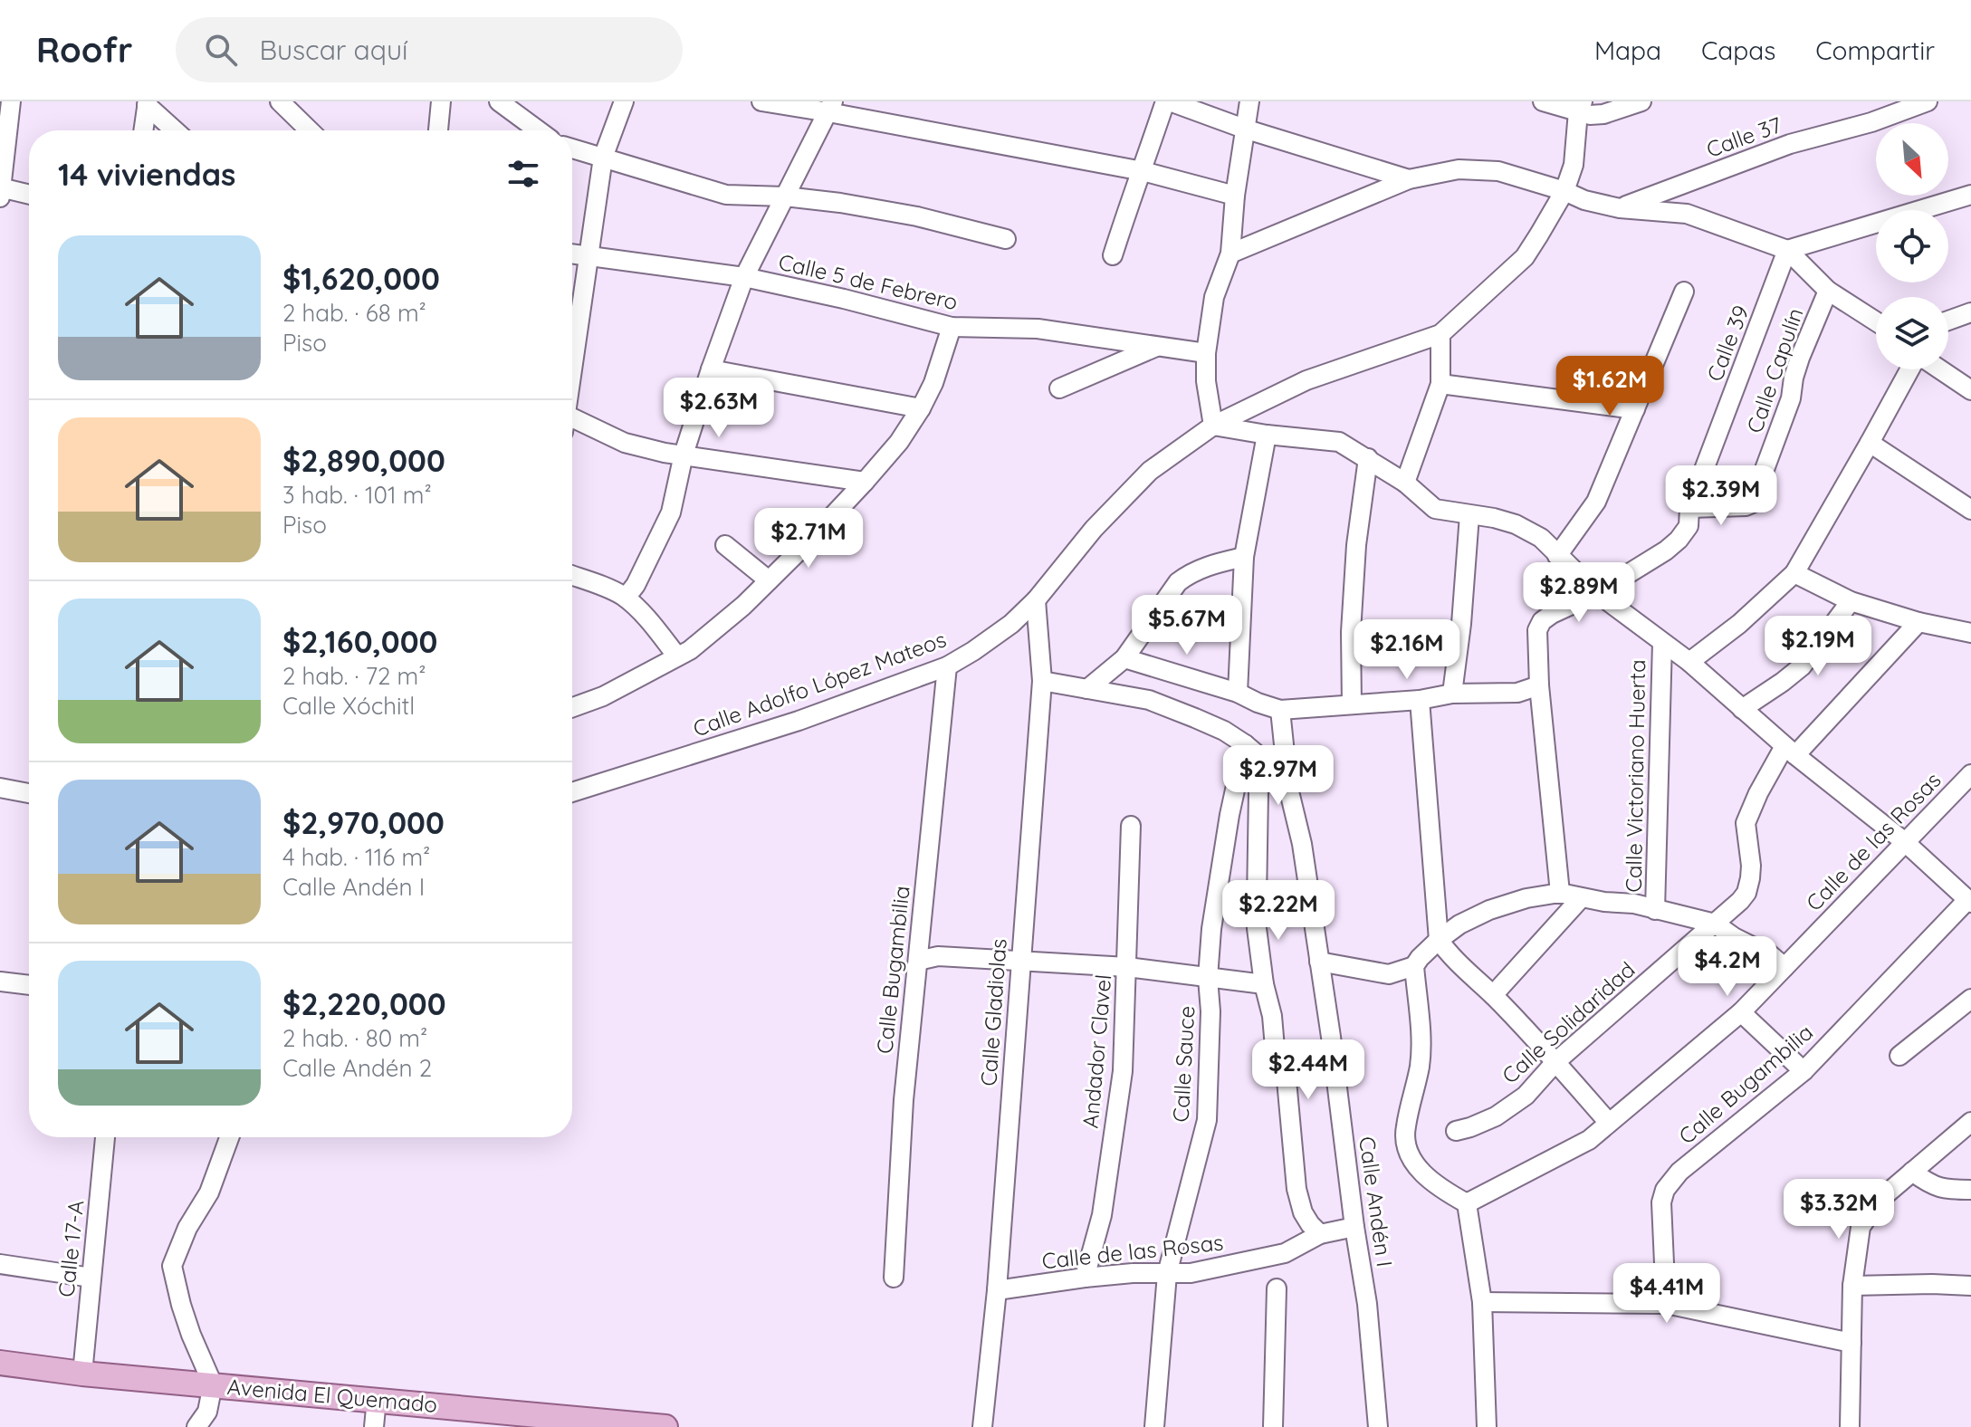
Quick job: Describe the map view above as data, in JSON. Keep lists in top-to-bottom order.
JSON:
{
  "streets": {
    "main road": ["Avenida El Quemado"],
    "street": [
      "Calle 37",
      "Calle 5 de Febrero",
      "Calle 39",
      "Calle Capulín",
      "Calle Adolfo López Mateos",
      "Calle Victoriano Huerta",
      "Calle de las Rosas",
      "Calle Bugambilia",
      "Calle Gladiolas",
      "Calle Solidaridad",
      "Andador Clavel",
      "Calle Sauce",
      "Calle Andén I",
      "Calle 17-A"
    ]
  },
  "crossings": [
    ["Calle 39", "Calle Capulín"],
    ["Calle Adolfo López Mateos", "Calle Bugambilia"],
    ["Calle Adolfo López Mateos", "Calle Gladiolas"],
    ["Calle de las Rosas", "Calle Gladiolas"],
    ["Calle de las Rosas", "Andador Clavel"],
    ["Calle de las Rosas", "Calle Sauce"],
    ["Calle de las Rosas", "Calle Andén I"],
    ["Calle Gladiolas", "Calle Andén I"],
    ["Calle Sauce", "Calle Andén I"],
    ["Calle 17-A", "Avenida El Quemado"]
  ],
  "north": "bottom right",
  "page": {
    "header": "Roofr",
    "search": "Buscar aquí",
    "nav": ["Mapa", "Capas", "Compartir"],
    "heading": "14 viviendas",
    "list": [
      {
        "name": "$1,620,000",
        "note": "2 hab. · 68 m² · Piso"
      },
      {
        "name": "$2,890,000",
        "note": "3 hab. · 101 m² · Piso"
      },
      {
        "name": "$2,160,000",
        "note": "2 hab. · 72 m² · Calle Xóchitl"
      },
      {
        "name": "$2,970,000",
        "note": "4 hab. · 116 m² · Calle Andén I"
      },
      {
        "name": "$2,220,000",
        "note": "2 hab. · 80 m² · Calle Andén 2"
      }
    ],
    "price": [
      "$1.62M",
      "$2.63M",
      "$2.39M",
      "$2.71M",
      "$2.89M",
      "$5.67M",
      "$2.19M",
      "$2.16M",
      "$2.97M",
      "$2.22M",
      "$4.2M",
      "$2.44M",
      "$3.32M",
      "$4.41M"
    ]
  }
}
